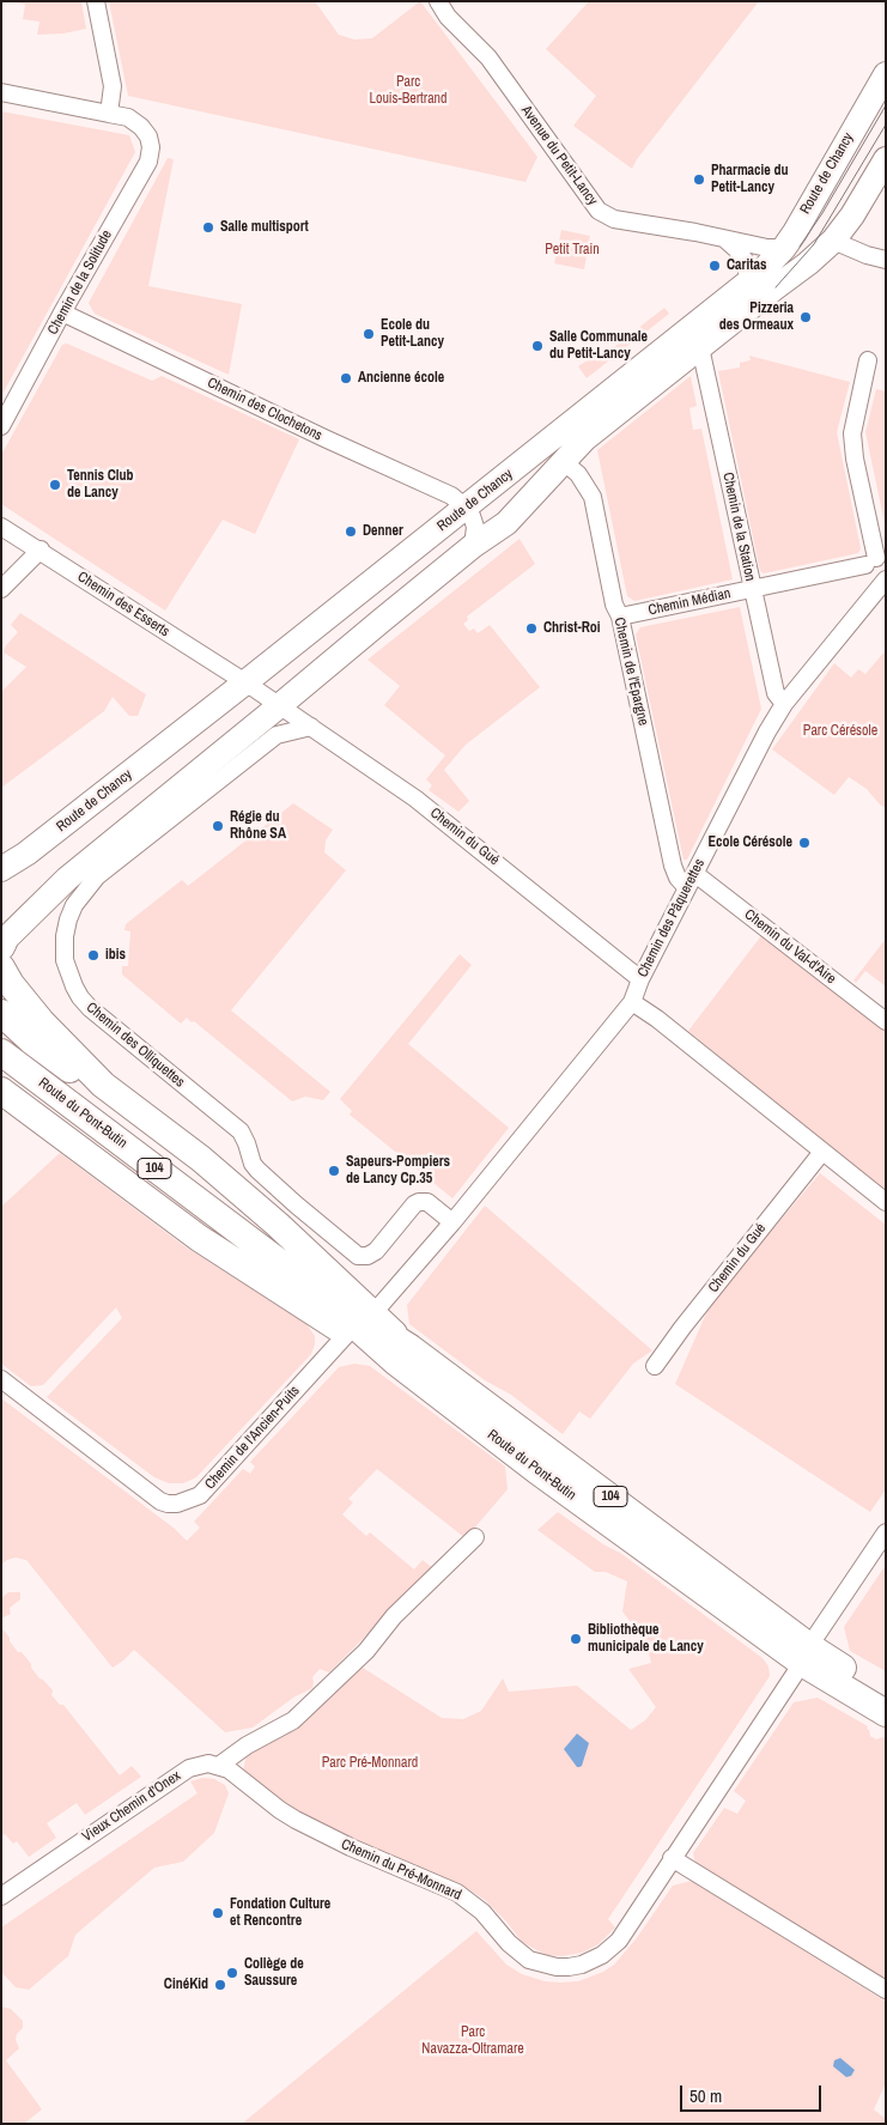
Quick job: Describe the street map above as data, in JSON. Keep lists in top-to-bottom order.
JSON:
{
  "streets": {
    "main road": ["Route de Chancy", "Route du Pont-Butin", "104"],
    "street": [
      "Avenue du Petit-Lancy",
      "Chemin de la Solitude",
      "Chemin des Clochetons",
      "Chemin de la Station",
      "Chemin Médian",
      "Chemin des Esserts",
      "Chemin de l'Epargne",
      "Chemin du Gué",
      "Chemin des Pâquerettes",
      "Chemin du Val-d'Aire",
      "Chemin des Olliquettes",
      "Chemin de l'Ancien-Puits",
      "Vieux Chemin d'Onex",
      "Chemin du Pré-Monnard"
    ]
  },
  "crossings": [
    ["Avenue du Petit-Lancy", "Route de Chancy"],
    ["Route de Chancy", "Chemin des Clochetons"],
    ["Route de Chancy", "Chemin de la Station"],
    ["Route de Chancy", "Chemin des Esserts"],
    ["Route de Chancy", "Chemin de l'Epargne"],
    ["Route de Chancy", "Chemin du Gué"],
    ["Chemin de la Solitude", "Chemin des Clochetons"],
    ["Chemin de la Station", "Chemin Médian"],
    ["Chemin de la Station", "Chemin des Pâquerettes"],
    ["Chemin Médian", "Chemin de l'Epargne"],
    ["Chemin Médian", "Chemin des Pâquerettes"],
    ["Chemin des Esserts", "Chemin du Gué"],
    ["Chemin de l'Epargne", "Chemin des Pâquerettes"],
    ["Chemin de l'Epargne", "Chemin du Val-d'Aire"],
    ["Chemin du Gué", "Chemin des Pâquerettes"],
    ["Chemin du Gué", "Chemin des Olliquettes"],
    ["Chemin des Pâquerettes", "Chemin du Val-d'Aire"],
    ["Chemin des Pâquerettes", "Chemin des Olliquettes"],
    ["Route du Pont-Butin", "Chemin du Pré-Monnard"],
    ["Vieux Chemin d'Onex", "Chemin du Pré-Monnard"]
  ],
  "parks": [
    "Parc Louis-Bertrand",
    "Petit Train",
    "Parc Cérésole",
    "Parc Pré-Monnard",
    "Parc Navazza-Oltramare"
  ],
  "places": [
    "Pharmacie du Petit-Lancy",
    "Salle multisport",
    "Caritas",
    "Pizzeria des Ormeaux",
    "Ecole du Petit-Lancy",
    "Salle Communale du Petit-Lancy",
    "Ancienne école",
    "Tennis Club de Lancy",
    "Denner",
    "Christ-Roi",
    "Régie du Rhône SA",
    "Ecole Cérésole",
    "ibis",
    "Sapeurs-Pompiers de Lancy Cp.35",
    "Bibliothèque municipale de Lancy",
    "Fondation Culture et Rencontre",
    "Collège de Saussure",
    "CinéKid"
  ],
  "scale_bar": "50 m"
}
